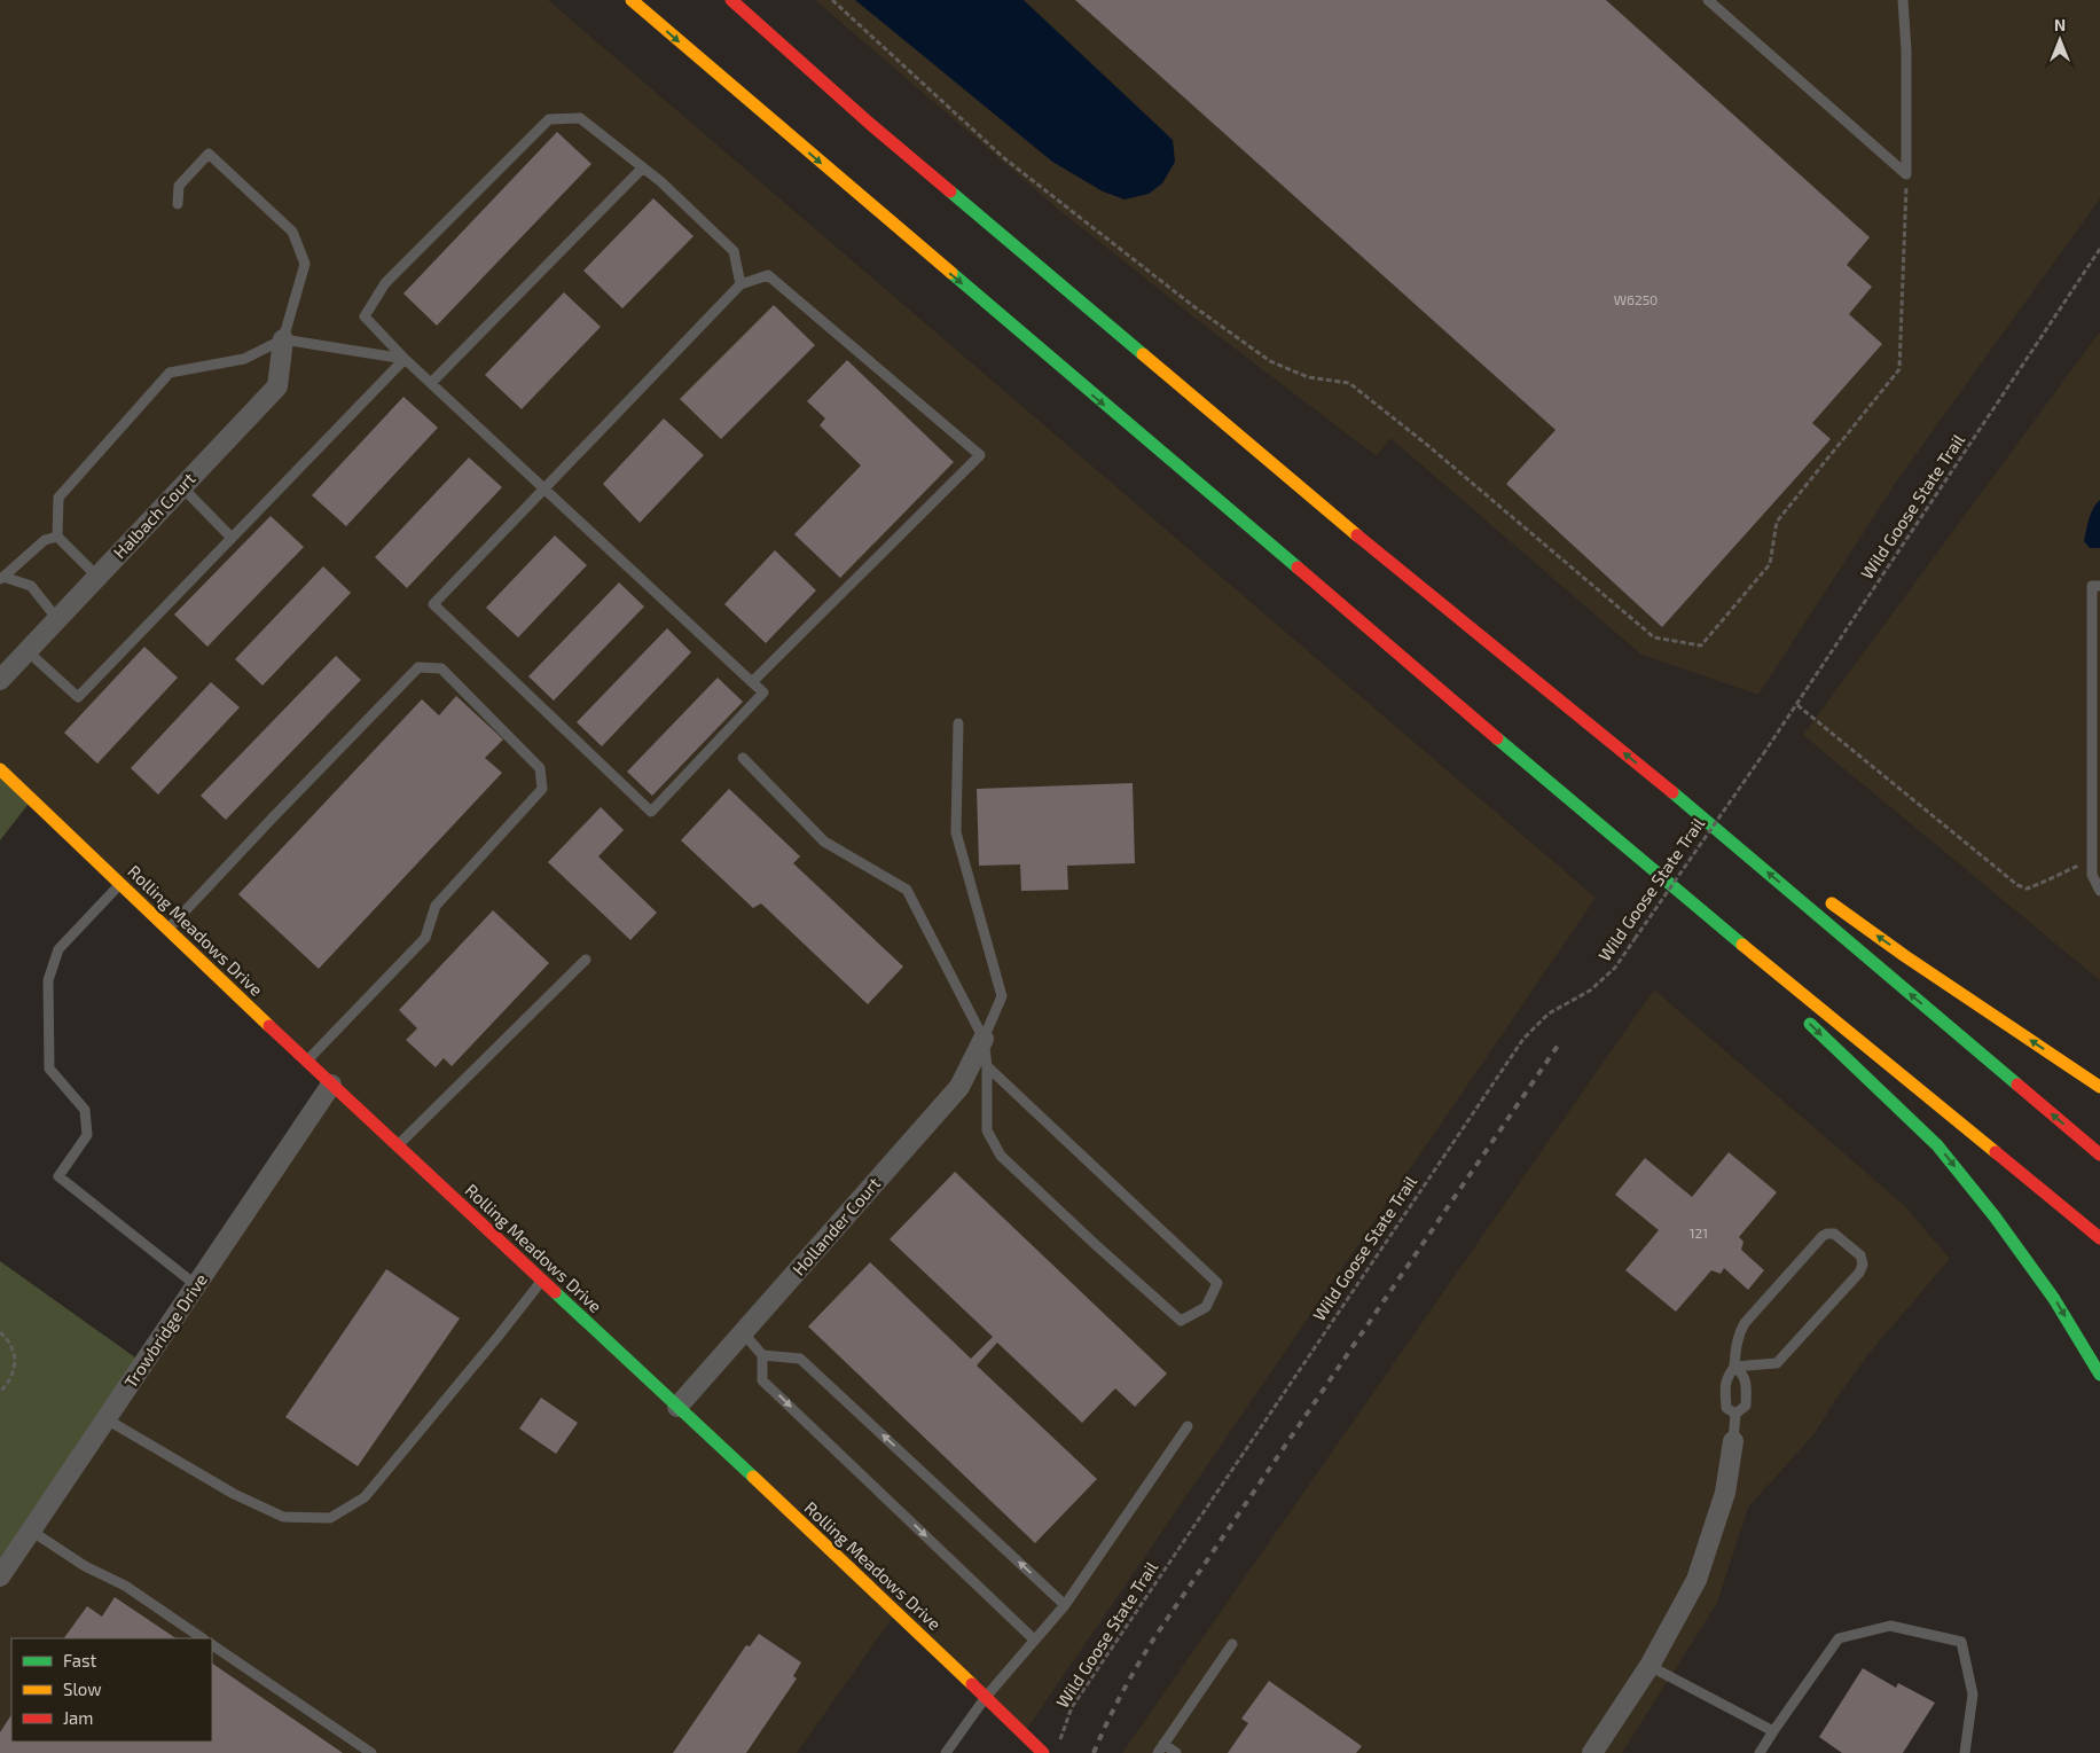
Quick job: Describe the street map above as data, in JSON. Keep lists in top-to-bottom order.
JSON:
{
  "streets": {
    "main road": ["Rolling Meadows Drive"],
    "street": ["Halbach Court", "Hollander Court", "Trowbridge Drive"],
    "path": ["Wild Goose State Trail"]
  },
  "crossings": [
    ["Rolling Meadows Drive", "Hollander Court"],
    ["Rolling Meadows Drive", "Trowbridge Drive"]
  ],
  "house_numbers": ["W6250", "121"],
  "legend": ["Fast", "Slow", "Jam"],
  "north": "top"
}
